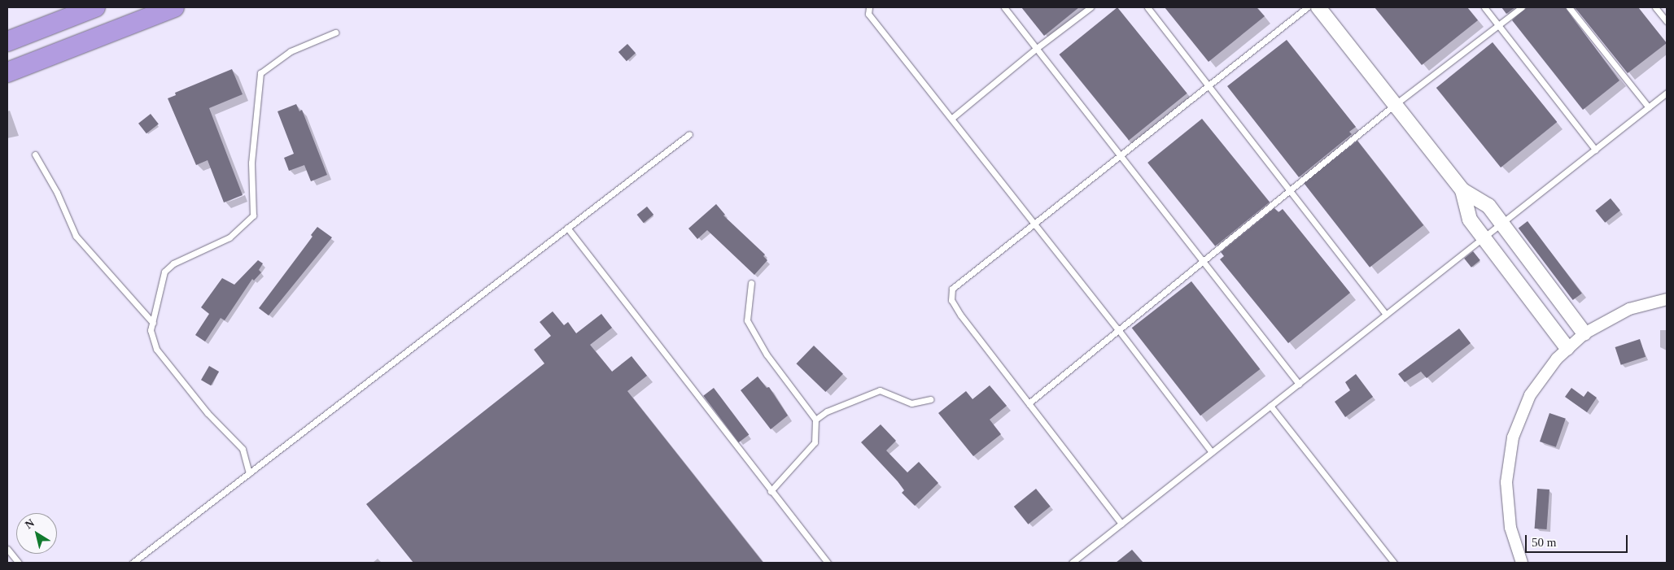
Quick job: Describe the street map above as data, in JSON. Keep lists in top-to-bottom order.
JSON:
{
  "scale_bar": "50 m",
  "north": "top left"
}
